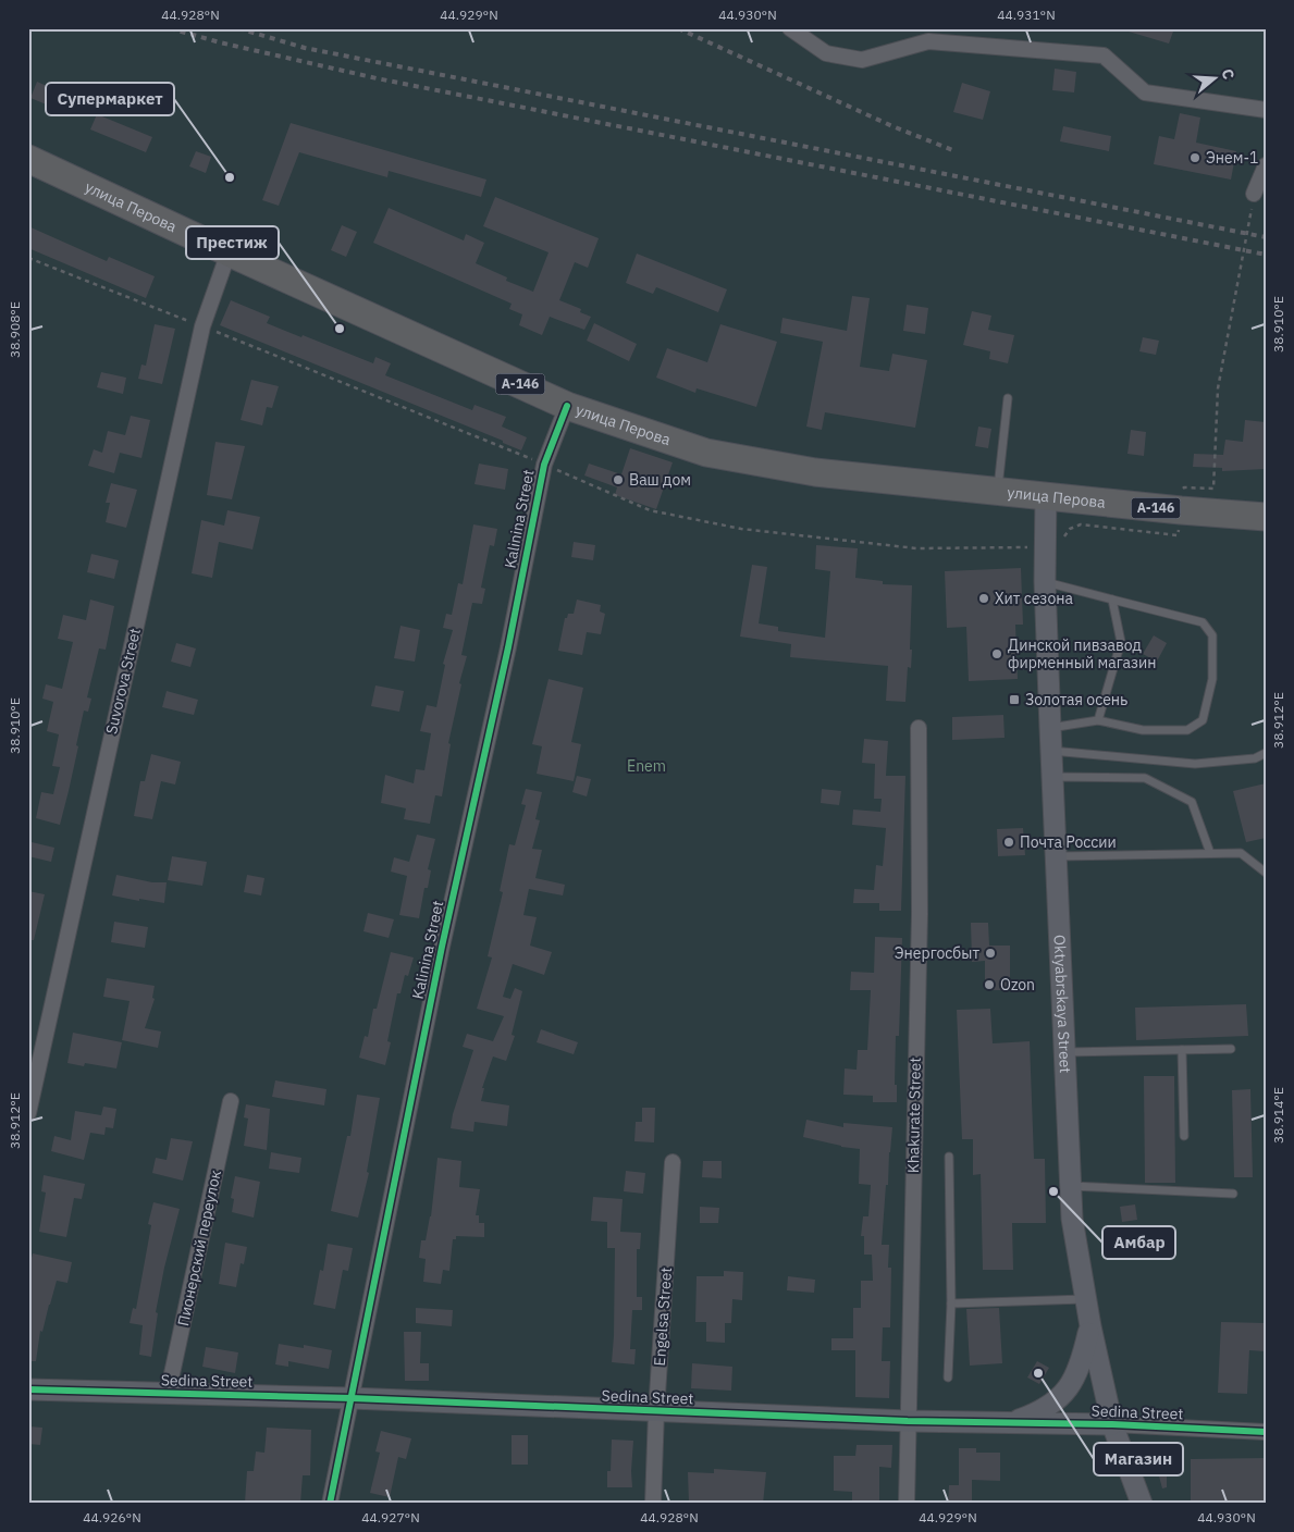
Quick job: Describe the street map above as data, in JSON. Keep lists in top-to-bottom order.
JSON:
{
  "streets": {
    "highway": ["улица Перова", "А-146"],
    "street": [
      "Kalinina Street",
      "Suvorova Street",
      "Oktyabrskaya Street",
      "Khakurate Street",
      "Пионерский переулок",
      "Engelsa Street",
      "Sedina Street"
    ]
  },
  "crossings": [
    ["улица Перова", "Kalinina Street"],
    ["улица Перова", "Suvorova Street"],
    ["улица Перова", "Oktyabrskaya Street"],
    ["Kalinina Street", "Sedina Street"],
    ["Oktyabrskaya Street", "Sedina Street"],
    ["Khakurate Street", "Sedina Street"],
    ["Пионерский переулок", "Sedina Street"],
    ["Engelsa Street", "Sedina Street"]
  ],
  "parks": ["Enem"],
  "places": {
    "other": [
      "Энем-1",
      "Супермаркет",
      "Престиж",
      "Ваш дом",
      "Хит сезона",
      "Динской пивзавод фирменный магазин",
      "Почта России",
      "Энергосбыт",
      "Ozon",
      "Амбар",
      "Магазин"
    ],
    "transit": ["Золотая осень"]
  },
  "north": "right",
  "coordinates": [
    "44.928°N",
    "44.929°N",
    "44.930°N",
    "44.931°N",
    "38.910°E",
    "38.908°E",
    "38.912°E",
    "38.914°E",
    "44.926°N",
    "44.927°N"
  ]
}
